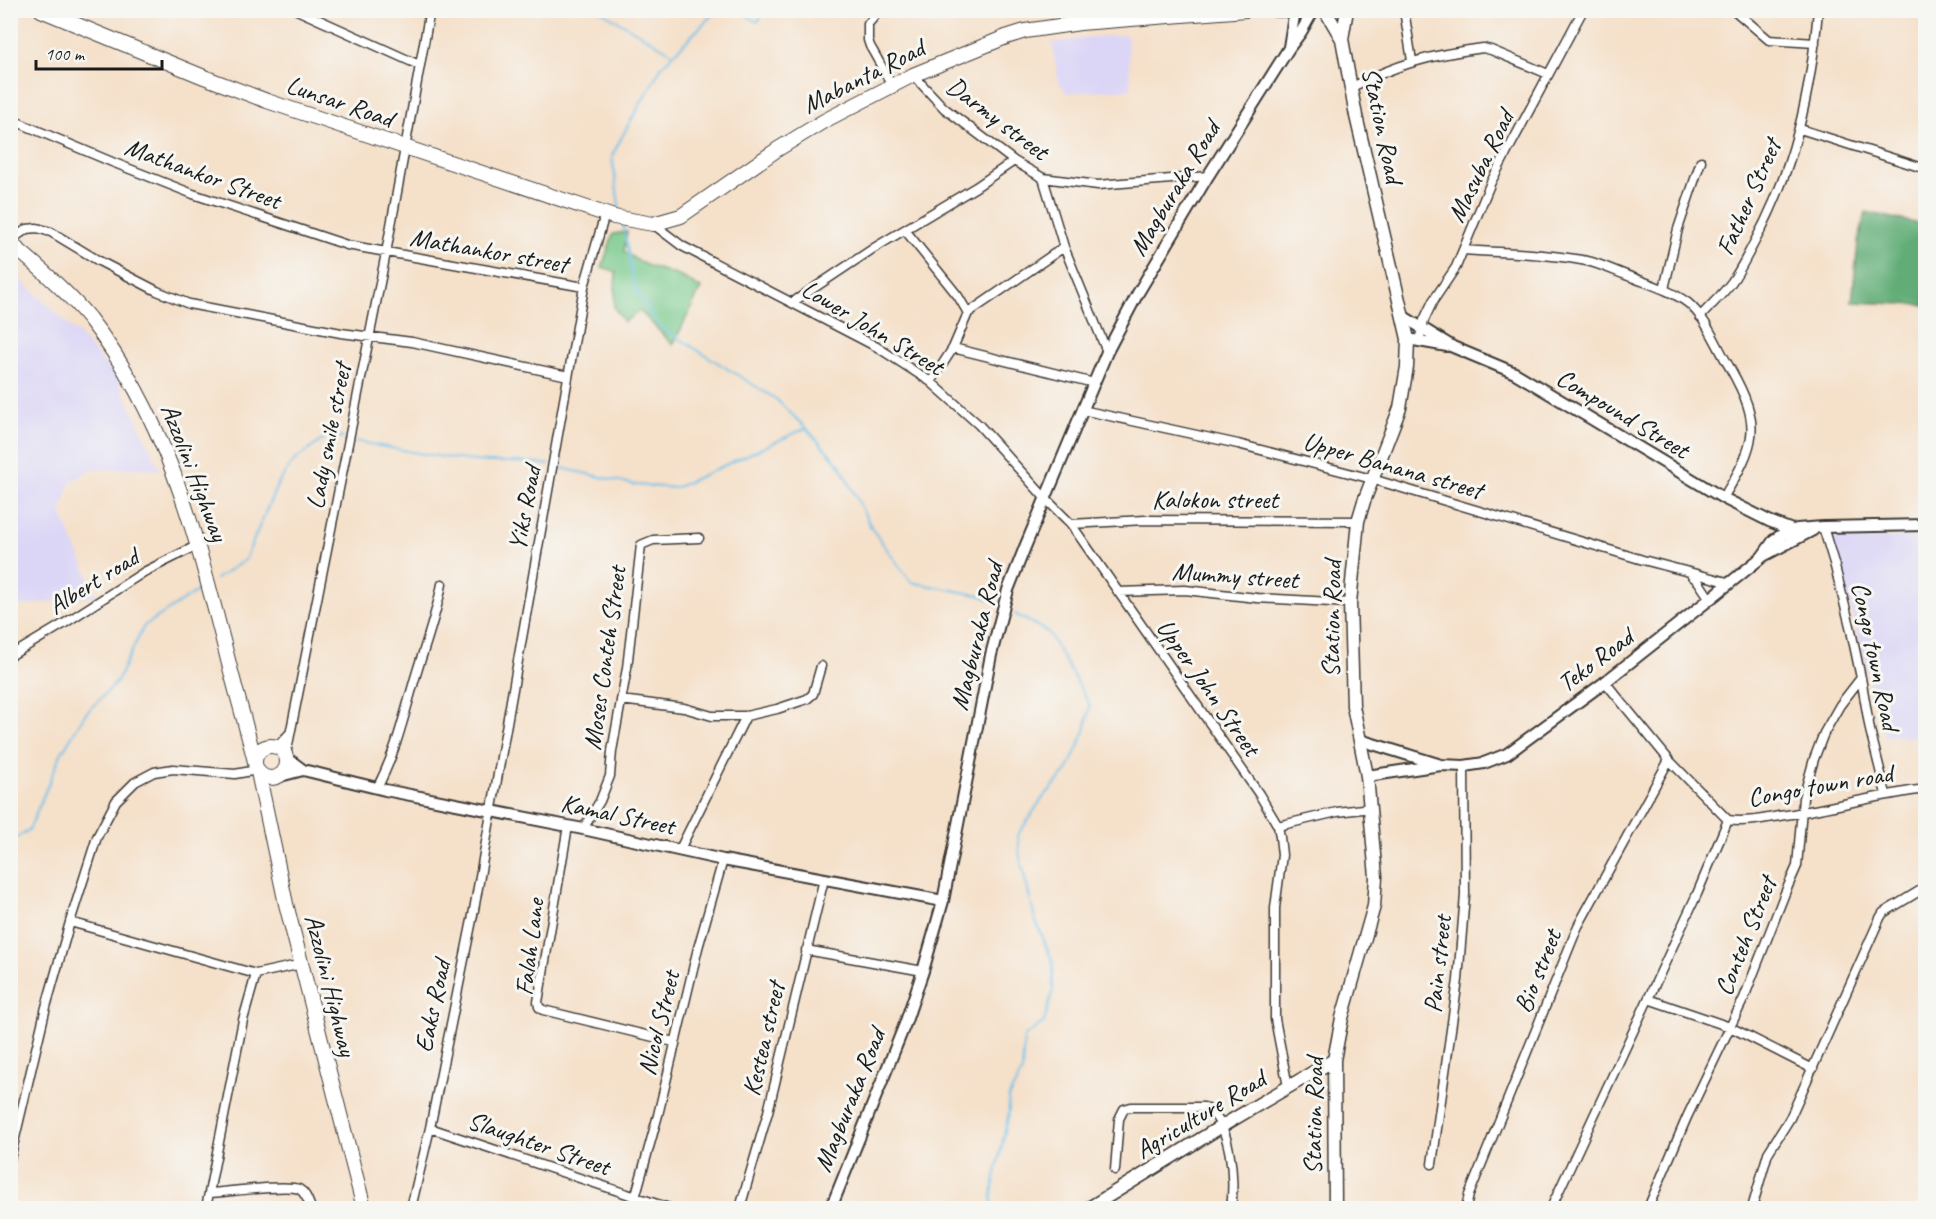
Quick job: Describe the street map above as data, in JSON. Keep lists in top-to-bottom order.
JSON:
{
  "streets": {
    "main road": [
      "Mabanta Road",
      "Lunsar Road",
      "Station Road",
      "Azzolini Highway",
      "Agriculture Road"
    ],
    "street": [
      "Darmy street",
      "Masuba Road",
      "Mathankor Street",
      "Magburaka Road",
      "Father Street",
      "Mathankor street",
      "Lower John Street",
      "Compound Street",
      "Lady smile street",
      "Upper Banana street",
      "Kalokon street",
      "Yiks Road",
      "Mummy street",
      "Albert road",
      "Congo town Road",
      "Moses Conteh Street",
      "Teko Road",
      "Upper John Street",
      "Congo town road",
      "Kamal Street",
      "Conteh Street",
      "Falah Lane",
      "Pain street",
      "Bio street",
      "Eaks Road",
      "Nicol Street",
      "Kestea street",
      "Slaughter Street"
    ]
  },
  "crossings": [
    ["Mabanta Road", "Lunsar Road"],
    ["Mabanta Road", "Darmy street"],
    ["Mabanta Road", "Lower John Street"],
    ["Lunsar Road", "Lady smile street"],
    ["Lunsar Road", "Yiks Road"],
    ["Darmy street", "Magburaka Road"],
    ["Station Road", "Masuba Road"],
    ["Station Road", "Compound Street"],
    ["Station Road", "Upper Banana street"],
    ["Station Road", "Kalokon street"],
    ["Station Road", "Mummy street"],
    ["Station Road", "Teko Road"],
    ["Station Road", "Agriculture Road"],
    ["Masuba Road", "Compound Street"],
    ["Mathankor Street", "Mathankor street"],
    ["Mathankor Street", "Lady smile street"],
    ["Magburaka Road", "Lower John Street"],
    ["Magburaka Road", "Upper Banana street"],
    ["Magburaka Road", "Upper John Street"],
    ["Magburaka Road", "Kamal Street"],
    ["Mathankor street", "Lady smile street"],
    ["Mathankor street", "Yiks Road"],
    ["Lower John Street", "Upper John Street"],
    ["Compound Street", "Teko Road"],
    ["Lady smile street", "Azzolini Highway"],
    ["Lady smile street", "Kamal Street"],
    ["Upper Banana street", "Teko Road"],
    ["Azzolini Highway", "Albert road"],
    ["Azzolini Highway", "Kamal Street"],
    ["Kalokon street", "Upper John Street"],
    ["Yiks Road", "Kamal Street"],
    ["Yiks Road", "Eaks Road"],
    ["Mummy street", "Upper John Street"],
    ["Congo town Road", "Teko Road"],
    ["Congo town Road", "Congo town road"],
    ["Congo town Road", "Conteh Street"],
    ["Moses Conteh Street", "Kamal Street"],
    ["Teko Road", "Congo town road"],
    ["Teko Road", "Pain street"],
    ["Congo town road", "Conteh Street"],
    ["Congo town road", "Bio street"],
    ["Kamal Street", "Falah Lane"],
    ["Kamal Street", "Eaks Road"],
    ["Kamal Street", "Nicol Street"],
    ["Kamal Street", "Kestea street"],
    ["Falah Lane", "Nicol Street"],
    ["Eaks Road", "Slaughter Street"],
    ["Nicol Street", "Slaughter Street"]
  ],
  "scale_bar": "100 m"
}
